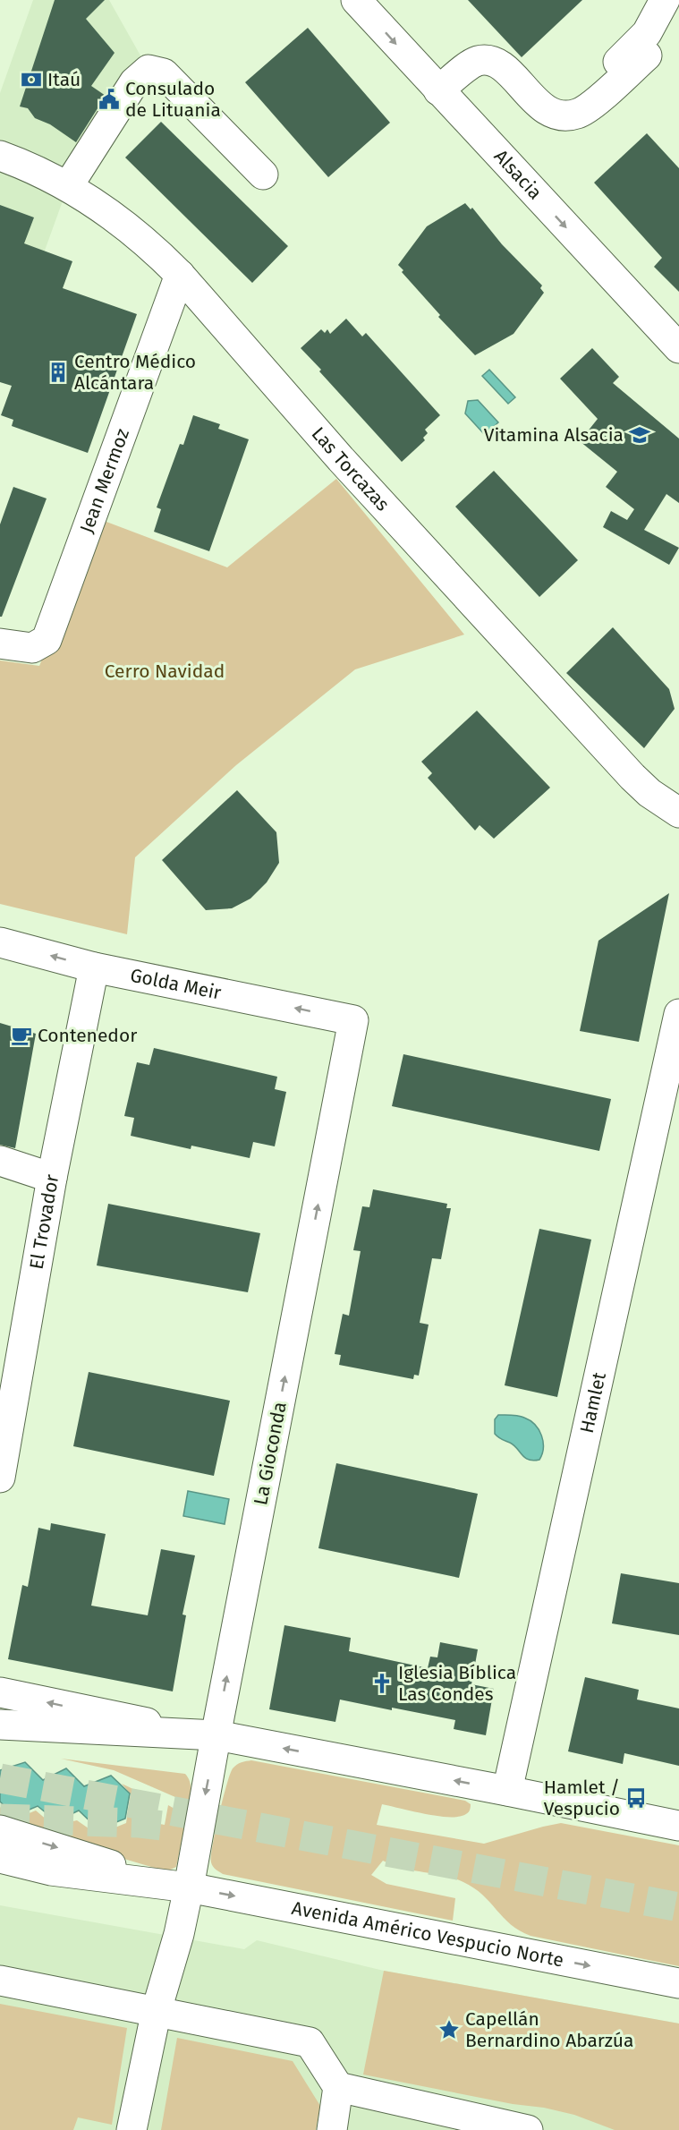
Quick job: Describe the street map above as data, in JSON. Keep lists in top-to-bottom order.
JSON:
{
  "streets": {
    "street": [
      "Alsacia",
      "Las Torcazas",
      "Jean Mermoz",
      "Golda Meir",
      "El Trovador",
      "Hamlet",
      "La Gioconda",
      "Avenida Américo Vespucio Norte"
    ]
  },
  "crossings": [
    ["Las Torcazas", "Jean Mermoz"],
    ["Golda Meir", "El Trovador"],
    ["Golda Meir", "La Gioconda"],
    ["La Gioconda", "Avenida Américo Vespucio Norte"]
  ],
  "one_way": ["Alsacia", "Golda Meir"],
  "parks": ["Cerro Navidad"],
  "places": {
    "bank": ["Itaú"],
    "public building": ["Consulado de Lituania"],
    "building": ["Centro Médico Alcántara"],
    "school or university": ["Vitamina Alsacia"],
    "cafe": ["Contenedor"],
    "church": ["Iglesia Bíblica Las Condes"],
    "bus stop": ["Hamlet / Vespucio"],
    "place": ["Capellán Bernardino Abarzúa"]
  }
}
